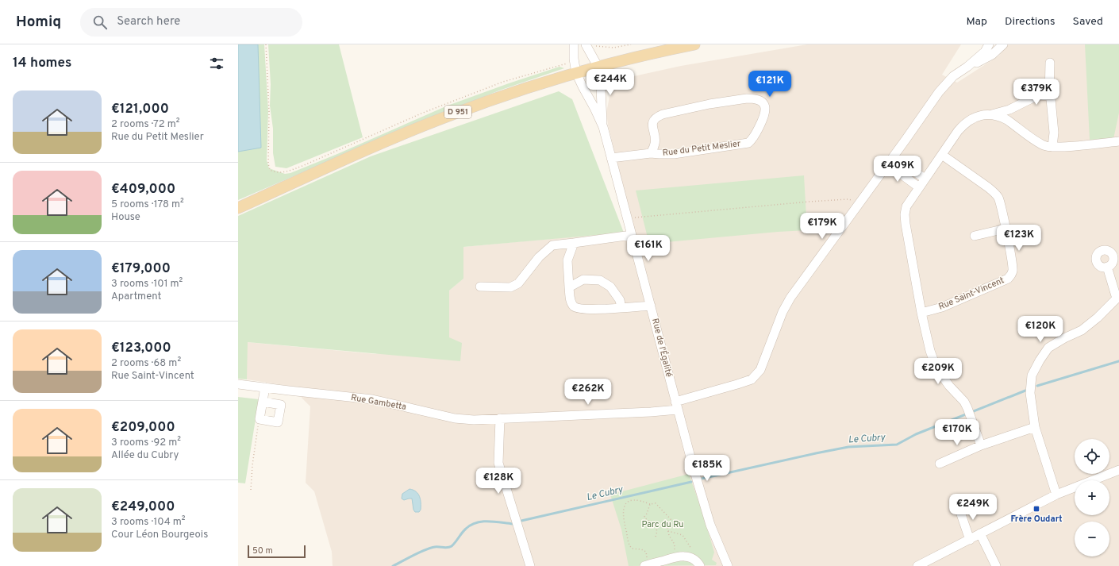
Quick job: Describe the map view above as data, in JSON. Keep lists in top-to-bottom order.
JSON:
{
  "streets": {
    "main road": ["D 951"],
    "street": [
      "Rue du Petit Meslier",
      "Rue Saint-Vincent",
      "Rue de l'Égalité",
      "Rue Gambetta"
    ]
  },
  "crossings": [
    ["D 951", "Rue de l'Égalité"],
    ["Rue du Petit Meslier", "Rue de l'Égalité"],
    ["Rue de l'Égalité", "Rue Gambetta"]
  ],
  "water": ["Le Cubry"],
  "parks": ["Parc du Ru"],
  "places": {
    "transit": ["Frère Oudart"]
  },
  "scale_bar": "50 m",
  "page": {
    "header": "Homiq",
    "search": "Search here",
    "nav": ["Map", "Directions", "Saved"],
    "heading": "14 homes",
    "price": [
      "€244K",
      "€121K",
      "€379K",
      "€409K",
      "€179K",
      "€123K",
      "€161K",
      "€120K",
      "€209K",
      "€262K",
      "€170K",
      "€185K",
      "€128K",
      "€249K"
    ],
    "list": [
      {
        "name": "€121,000",
        "note": "2 rooms · 72 m² · Rue du Petit Meslier"
      },
      {
        "name": "€409,000",
        "note": "5 rooms · 178 m² · House"
      },
      {
        "name": "€179,000",
        "note": "3 rooms · 101 m² · Apartment"
      },
      {
        "name": "€123,000",
        "note": "2 rooms · 68 m² · Rue Saint-Vincent"
      },
      {
        "name": "€209,000",
        "note": "3 rooms · 92 m² · Allée du Cubry"
      },
      {
        "name": "€249,000",
        "note": "3 rooms · 104 m² · Cour Léon Bourgeois"
      }
    ],
    "map_buttons": ["+", "−"],
    "scale": "50 m"
  }
}
